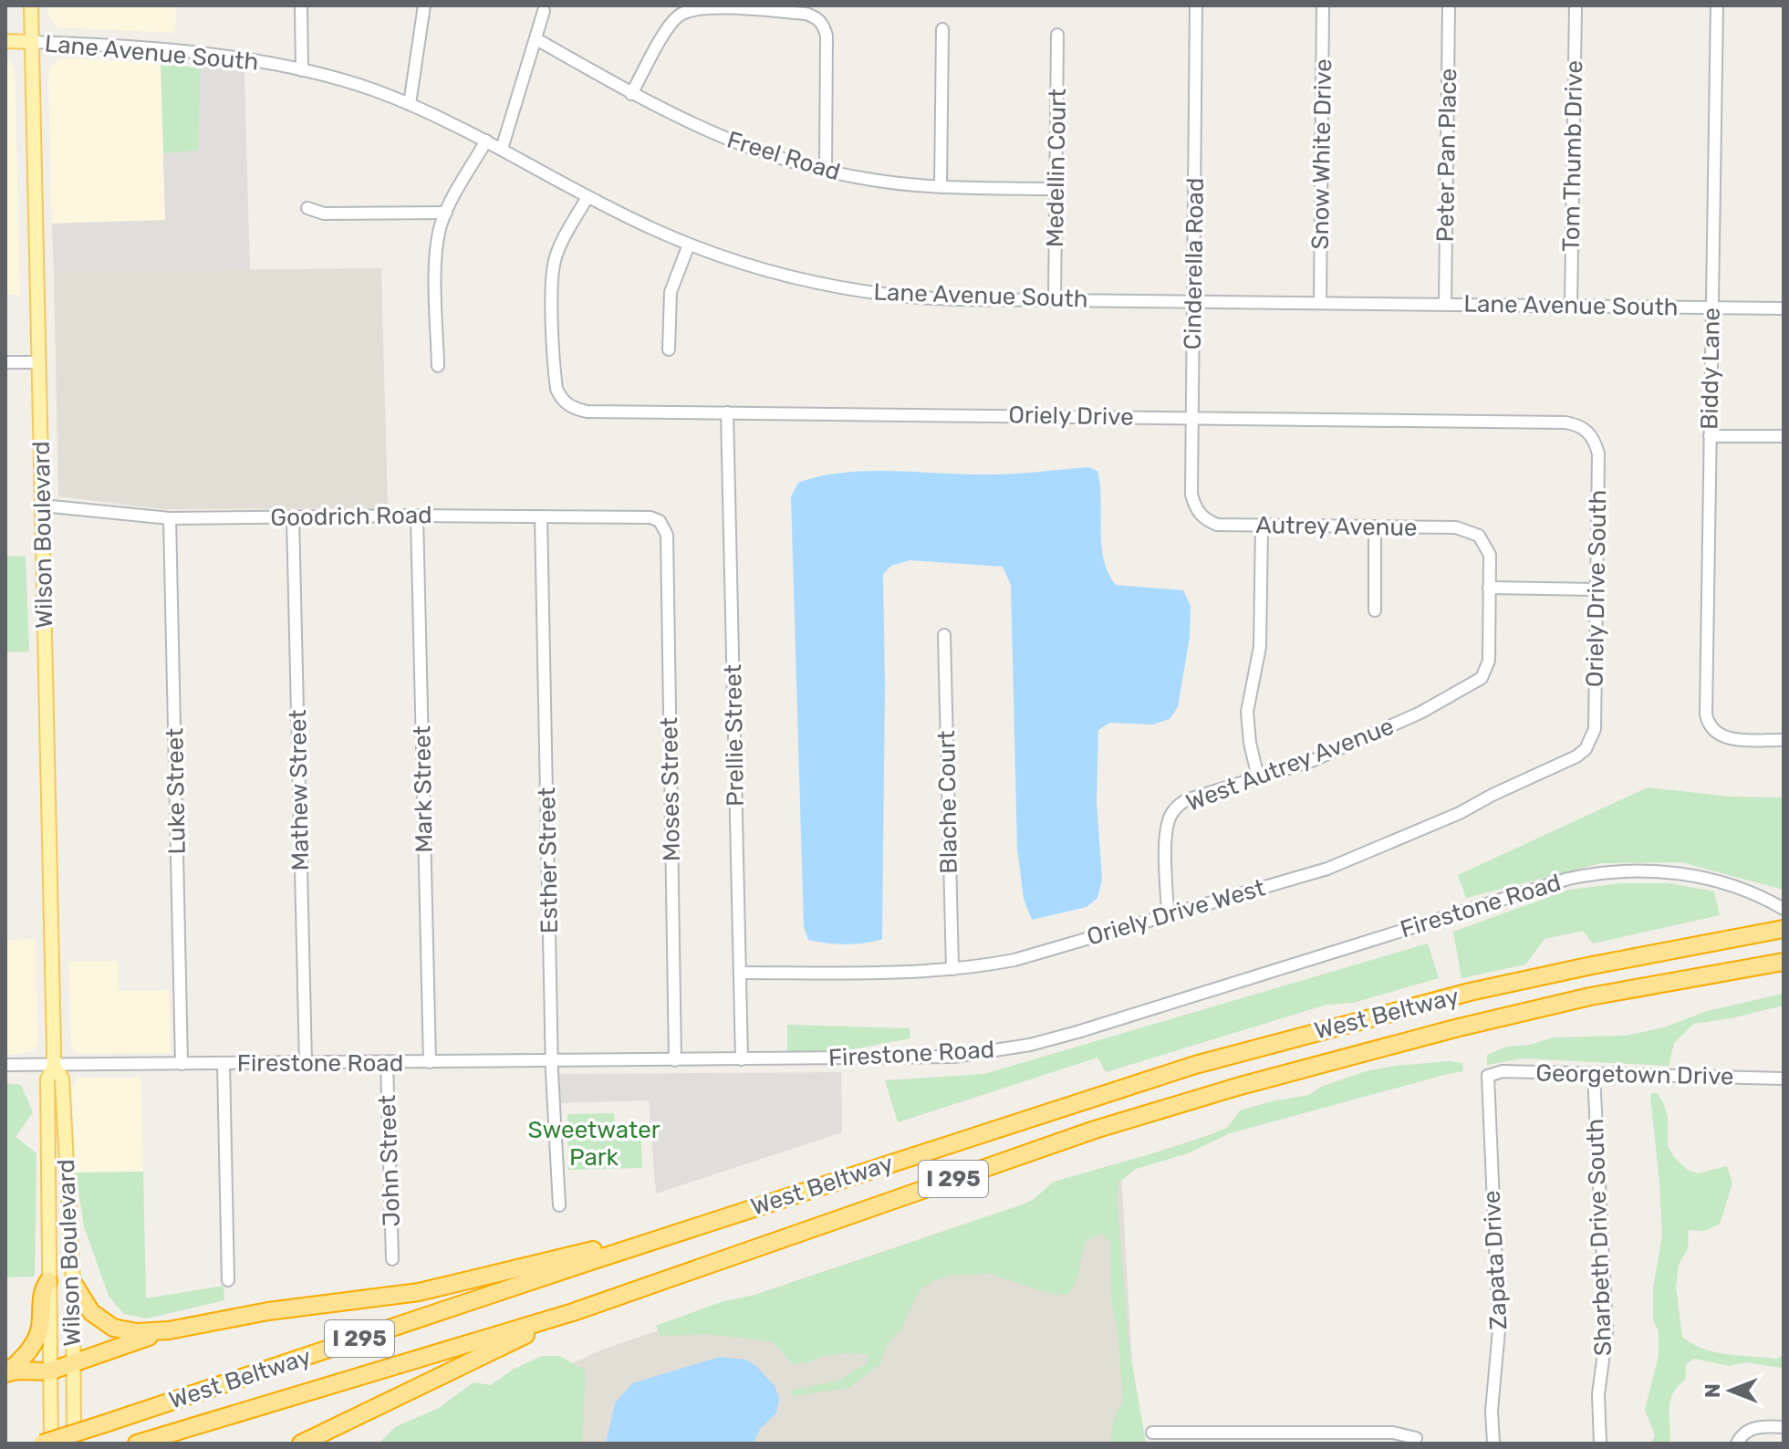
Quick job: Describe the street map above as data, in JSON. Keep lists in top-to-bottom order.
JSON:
{
  "streets": {
    "highway": ["West Beltway", "I 295"],
    "main road": ["Lane Avenue South", "Wilson Boulevard"],
    "street": [
      "Snow White Drive",
      "Peter Pan Place",
      "Freel Road",
      "Tom Thumb Drive",
      "Medellin Court",
      "Cinderella Road",
      "Biddy Lane",
      "Oriely Drive",
      "Goodrich Road",
      "Autrey Avenue",
      "Oriely Drive South",
      "Prellie Street",
      "West Autrey Avenue",
      "Mark Street",
      "Moses Street",
      "Mathew Street",
      "Luke Street",
      "Blache Court",
      "Esther Street",
      "Firestone Road",
      "Oriely Drive West",
      "Georgetown Drive",
      "John Street",
      "Sharbeth Drive South",
      "Zapata Drive"
    ]
  },
  "crossings": [
    ["Lane Avenue South", "Snow White Drive"],
    ["Lane Avenue South", "Peter Pan Place"],
    ["Lane Avenue South", "Tom Thumb Drive"],
    ["Lane Avenue South", "Medellin Court"],
    ["Lane Avenue South", "Cinderella Road"],
    ["Lane Avenue South", "Biddy Lane"],
    ["Lane Avenue South", "Oriely Drive"],
    ["Lane Avenue South", "Wilson Boulevard"],
    ["Freel Road", "Medellin Court"],
    ["Cinderella Road", "Oriely Drive"],
    ["Cinderella Road", "Autrey Avenue"],
    ["Oriely Drive", "Oriely Drive South"],
    ["Oriely Drive", "Prellie Street"],
    ["Goodrich Road", "Wilson Boulevard"],
    ["Goodrich Road", "Mark Street"],
    ["Goodrich Road", "Moses Street"],
    ["Goodrich Road", "Mathew Street"],
    ["Goodrich Road", "Luke Street"],
    ["Goodrich Road", "Esther Street"],
    ["Autrey Avenue", "West Autrey Avenue"],
    ["Wilson Boulevard", "Firestone Road"],
    ["Oriely Drive South", "Oriely Drive West"],
    ["Prellie Street", "Firestone Road"],
    ["Prellie Street", "Oriely Drive West"],
    ["West Autrey Avenue", "Oriely Drive West"],
    ["Mark Street", "Firestone Road"],
    ["Moses Street", "Firestone Road"],
    ["Mathew Street", "Firestone Road"],
    ["Luke Street", "Firestone Road"],
    ["Blache Court", "Oriely Drive West"],
    ["Esther Street", "Firestone Road"],
    ["Firestone Road", "John Street"],
    ["Georgetown Drive", "Sharbeth Drive South"],
    ["Georgetown Drive", "Zapata Drive"]
  ],
  "parks": ["Sweetwater Park"],
  "north": "left"
}
